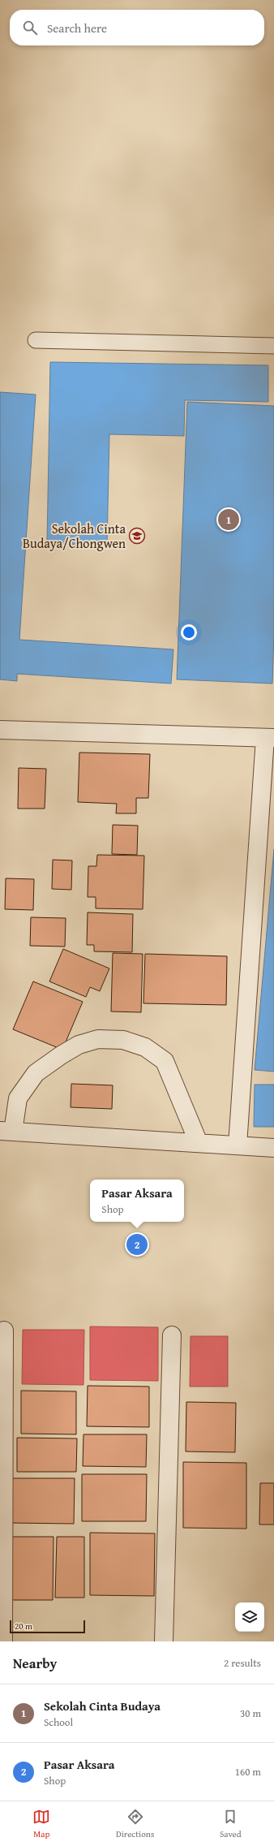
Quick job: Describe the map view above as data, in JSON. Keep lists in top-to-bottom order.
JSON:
{
  "places": {
    "school or university": ["Sekolah Cinta Budaya/Chongwen"]
  },
  "scale_bar": "20 m",
  "page": {
    "search": "Search here",
    "pins": ["1", "2"],
    "popup": ["Pasar Aksara", "Shop"],
    "scale": "20 m",
    "heading": ["Nearby", "2 results"],
    "list": [
      {
        "mark": "1",
        "name": "Sekolah Cinta Budaya",
        "note": "School",
        "value": "30 m"
      },
      {
        "mark": "2",
        "name": "Pasar Aksara",
        "note": "Shop",
        "value": "160 m"
      }
    ],
    "nav": ["Map", "Directions", "Saved"]
  }
}
